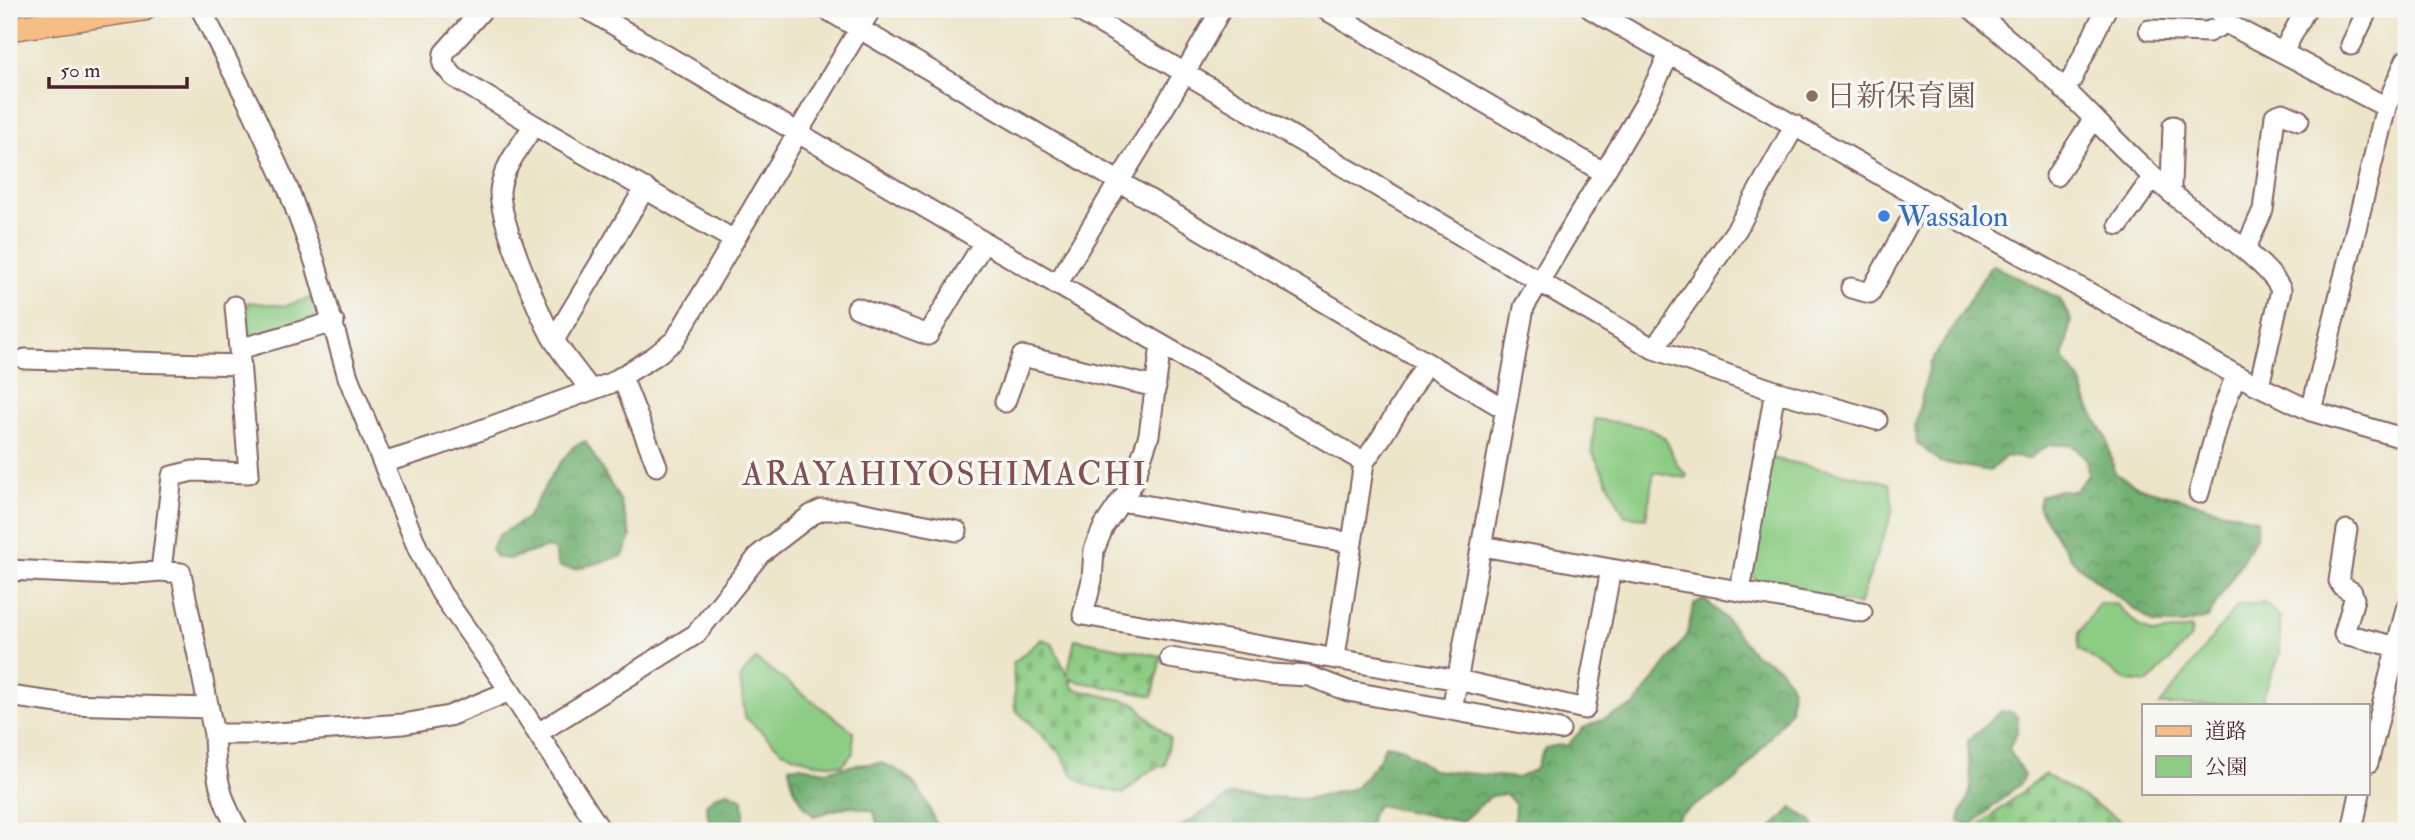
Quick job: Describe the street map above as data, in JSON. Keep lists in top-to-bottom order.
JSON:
{
  "districts": ["ARAYAHIYOSHIMACHI"],
  "places": ["日新保育園", "Wassalon"],
  "legend": ["道路", "公園"],
  "scale_bar": "50 m"
}
